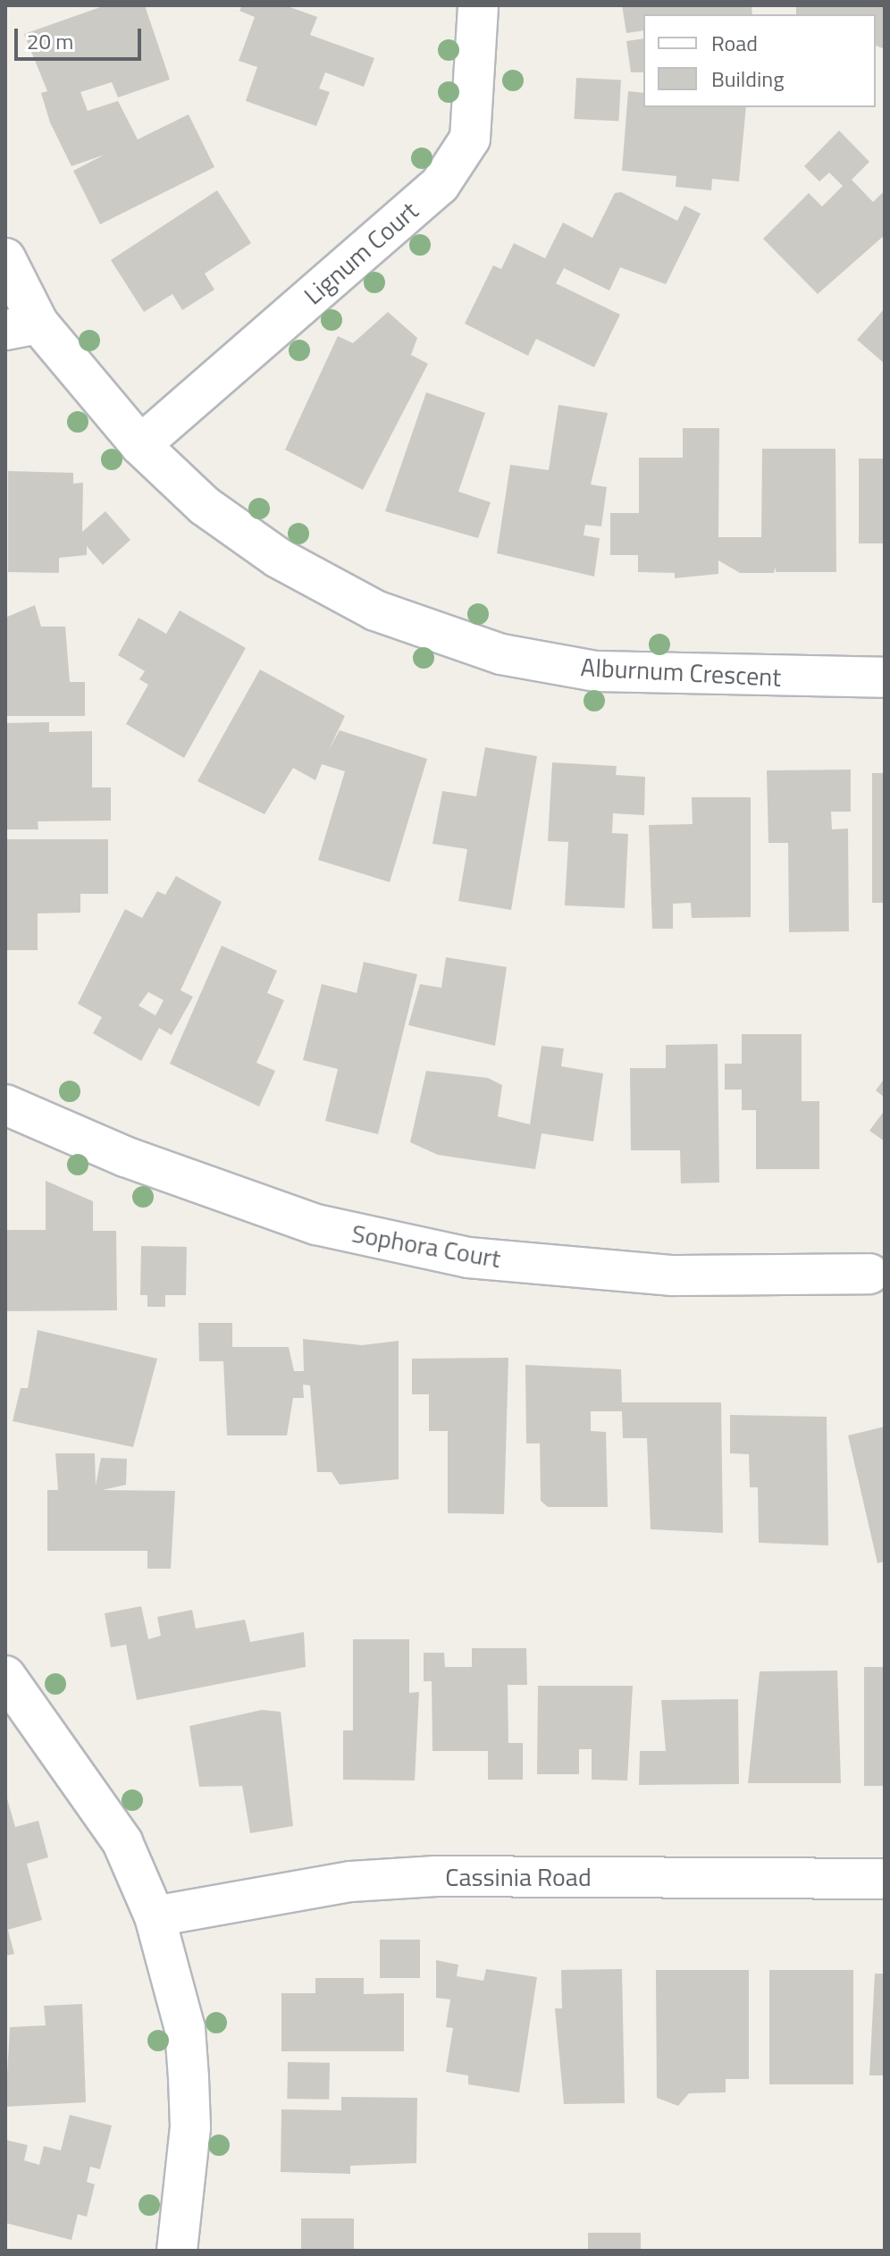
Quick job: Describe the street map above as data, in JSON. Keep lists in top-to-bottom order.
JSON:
{
  "streets": {
    "street": [
      "Lignum Court",
      "Alburnum Crescent",
      "Sophora Court",
      "Cassinia Road"
    ]
  },
  "crossings": [
    ["Lignum Court", "Alburnum Crescent"]
  ],
  "legend": ["Road", "Building"],
  "scale_bar": "20 m"
}
